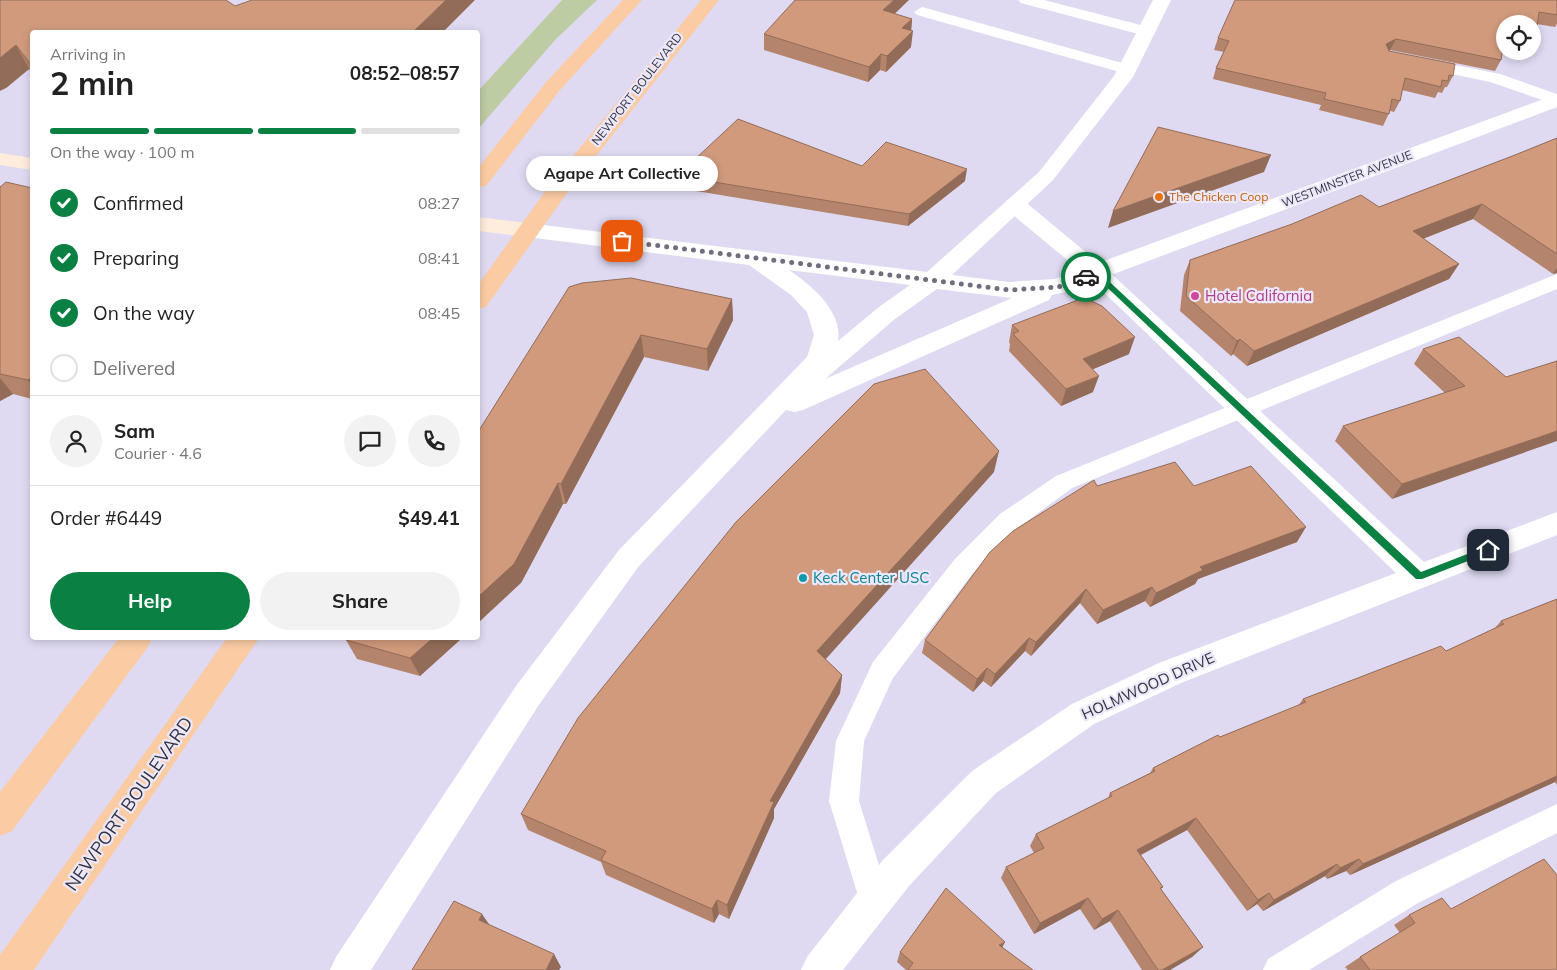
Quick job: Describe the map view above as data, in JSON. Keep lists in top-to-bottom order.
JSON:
{
  "streets": {
    "highway": ["NEWPORT BOULEVARD"],
    "street": ["WESTMINSTER AVENUE", "HOLMWOOD DRIVE"]
  },
  "crossings": [
    ["NEWPORT BOULEVARD", "WESTMINSTER AVENUE"]
  ],
  "places": [
    "The Chicken Coop",
    "Agape Art Collective",
    "Hotel California",
    "Keck Center USC"
  ],
  "page": {
    "heading": ["2 min", "Arriving in", "08:52–08:57"],
    "panel": [
      "Sam",
      "Courier · 4.6",
      "Order #6449",
      "$49.41"
    ],
    "bar": "On the way · 100 m",
    "bubble": "Agape Art Collective",
    "list": [
      ["Confirmed", "08:27"],
      ["Preparing", "08:41"],
      ["On the way", "08:45"],
      "Delivered"
    ],
    "buttons": ["Help", "Share"]
  }
}
